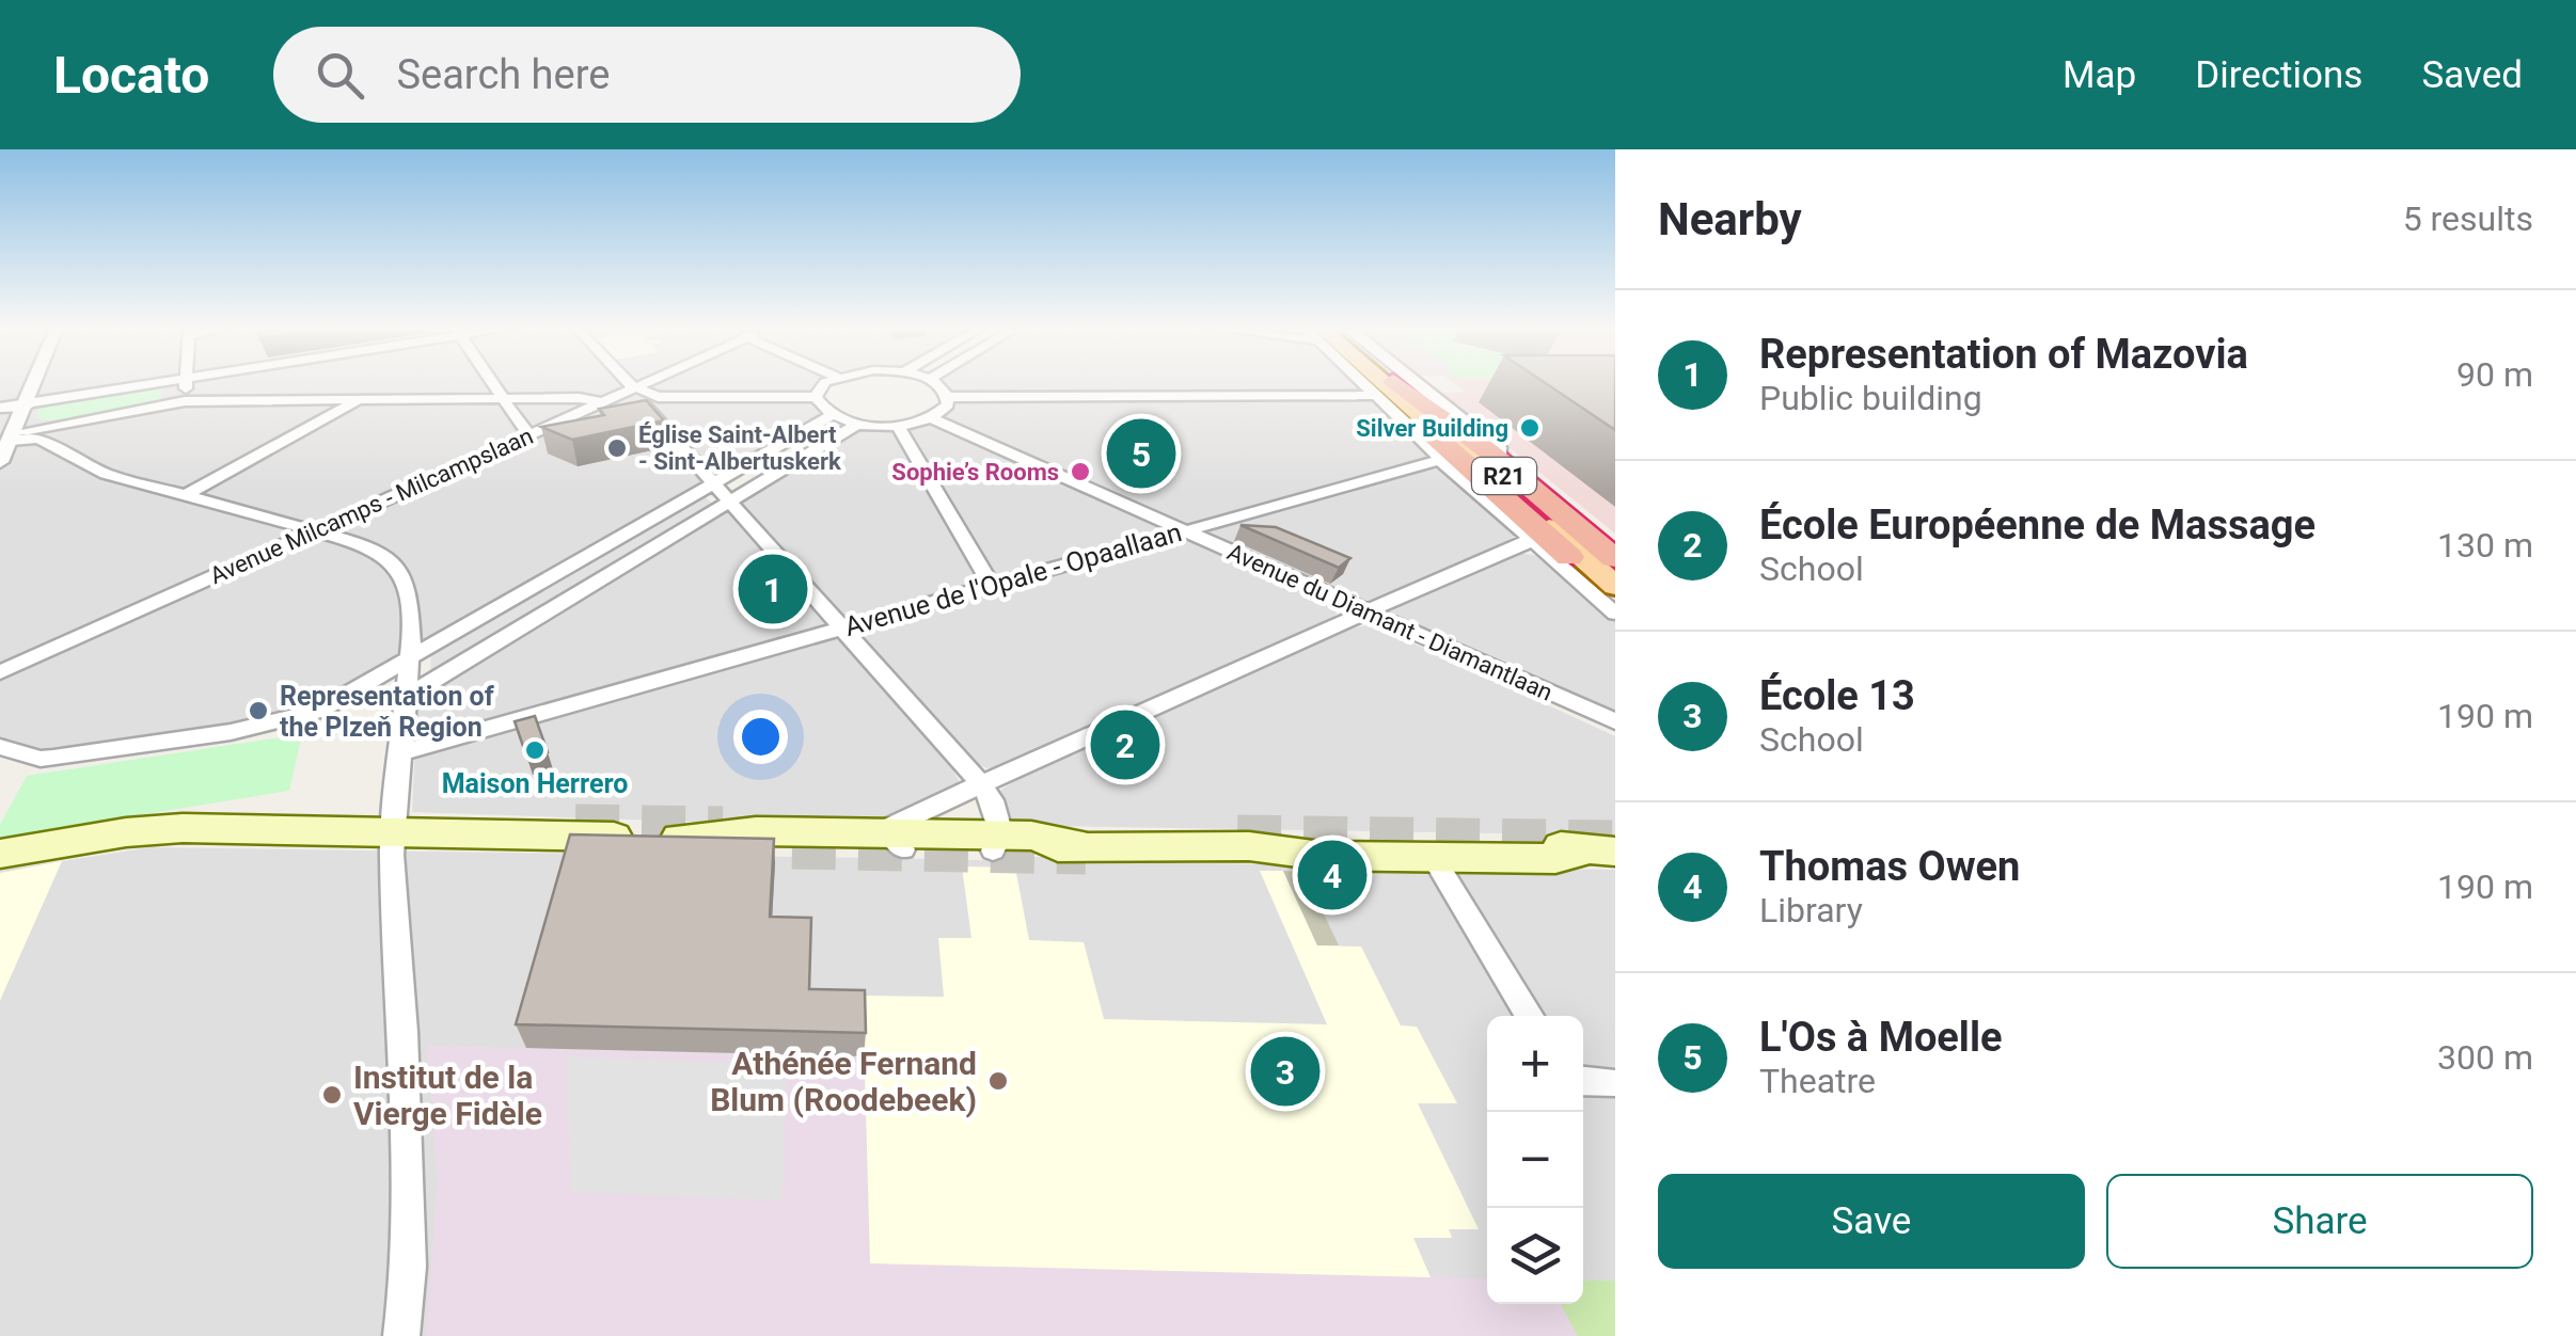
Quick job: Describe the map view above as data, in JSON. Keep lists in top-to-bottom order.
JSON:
{
  "streets": {
    "main road": ["R21"],
    "street": ["Avenue Milcamps - Milcampslaan", "Avenue de l'Opale - Opaallaan", "Avenue du Diamant - Diamantlaan"]
  },
  "crossings": [
    ["Avenue de l'Opale - Opaallaan", "Avenue du Diamant - Diamantlaan"]
  ],
  "places": [
    "Silver Building",
    "Église Saint-Albert - Sint-Albertuskerk",
    "Sophie’s Rooms",
    "Representation of the Plzeň Region",
    "Maison Herrero",
    "Athénée Fernand Blum (Roodebeek)",
    "Institut de la Vierge Fidèle"
  ],
  "page": {
    "header": "Locato",
    "search": "Search here",
    "nav": ["Map", "Directions", "Saved"],
    "heading": ["Nearby", "5 results"],
    "list": [
      {
        "mark": "1",
        "name": "Representation of Mazovia",
        "note": "Public building",
        "value": "90 m"
      },
      {
        "mark": "2",
        "name": "École Européenne de Massage",
        "note": "School",
        "value": "130 m"
      },
      {
        "mark": "3",
        "name": "École 13",
        "note": "School",
        "value": "190 m"
      },
      {
        "mark": "4",
        "name": "Thomas Owen",
        "note": "Library",
        "value": "190 m"
      },
      {
        "mark": "5",
        "name": "L'Os à Moelle",
        "note": "Theatre",
        "value": "300 m"
      }
    ],
    "pins": [
      "5",
      "1",
      "2",
      "4",
      "3"
    ],
    "map_buttons": ["+", "−"],
    "buttons": ["Save", "Share"]
  }
}
